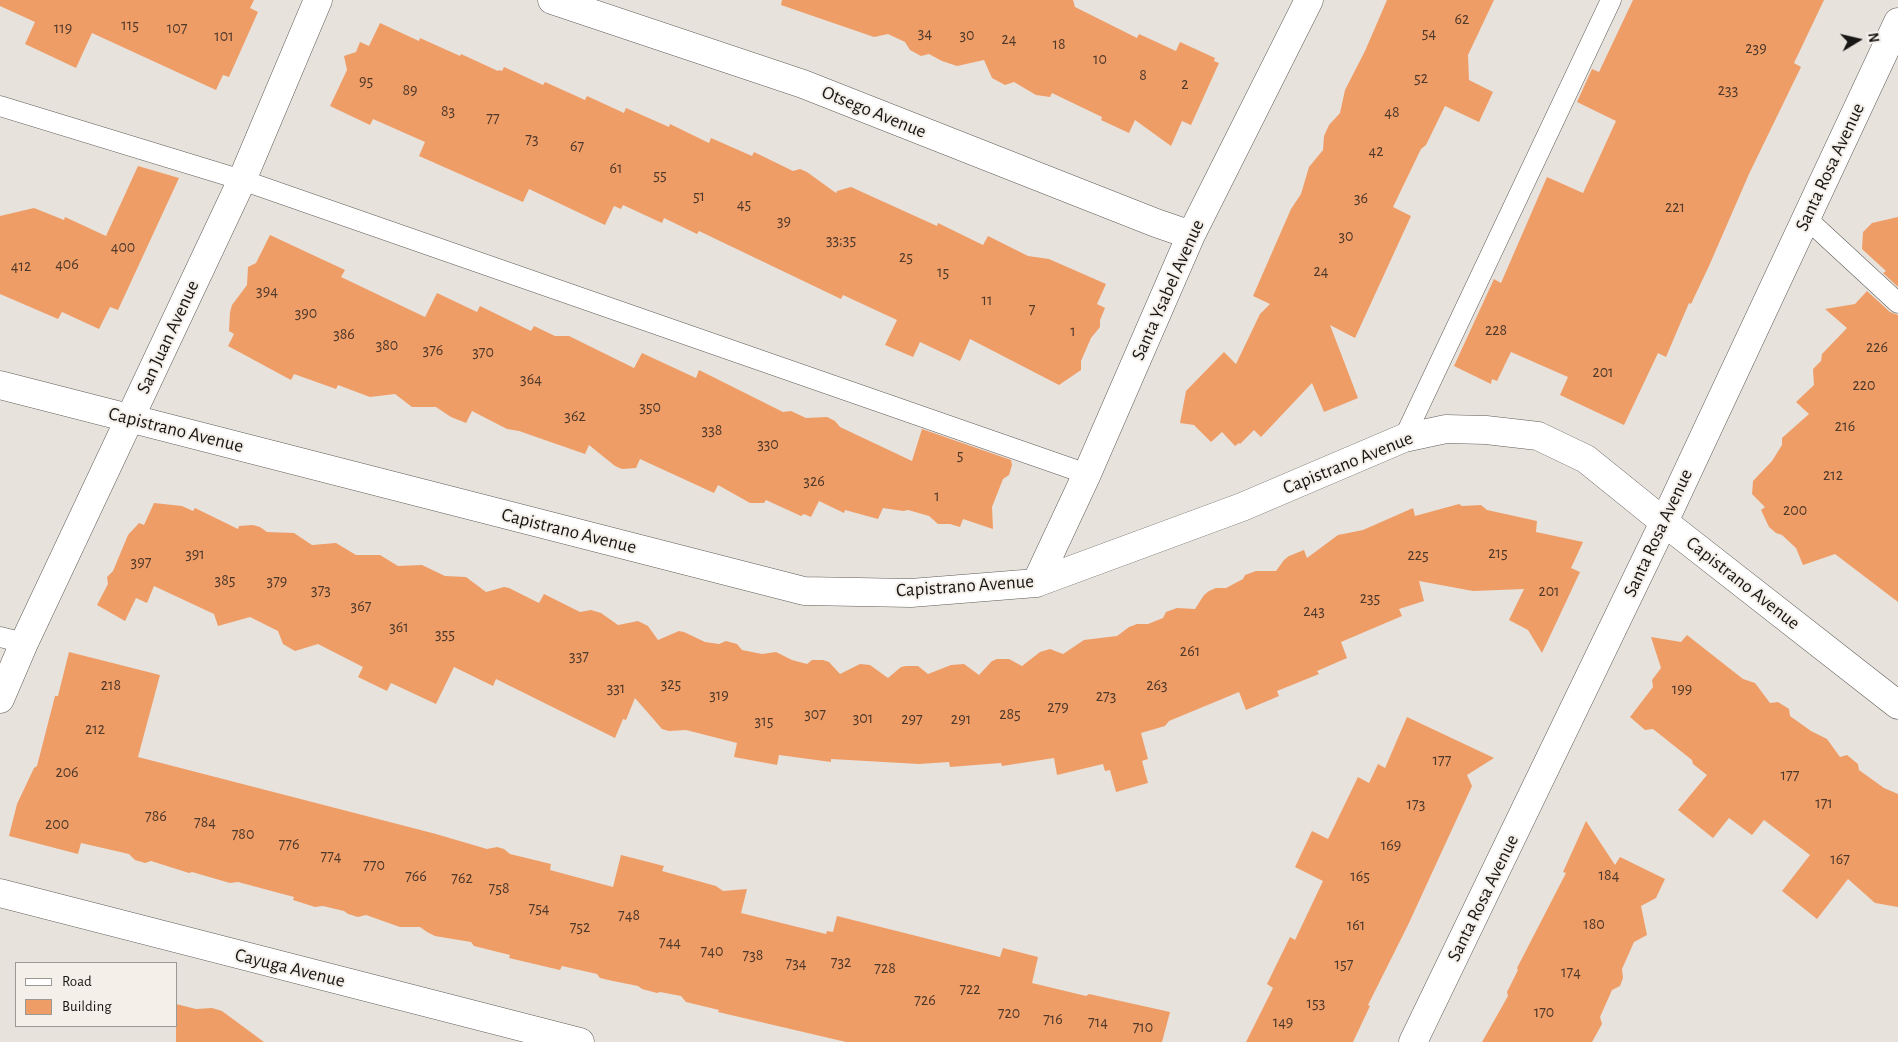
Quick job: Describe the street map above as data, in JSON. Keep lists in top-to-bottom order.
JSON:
{
  "streets": {
    "street": [
      "Otsego Avenue",
      "Santa Rosa Avenue",
      "Santa Ysabel Avenue",
      "San Juan Avenue",
      "Capistrano Avenue",
      "Cayuga Avenue"
    ]
  },
  "crossings": [
    ["Otsego Avenue", "Santa Ysabel Avenue"],
    ["Santa Rosa Avenue", "Capistrano Avenue"],
    ["Santa Ysabel Avenue", "Capistrano Avenue"],
    ["San Juan Avenue", "Capistrano Avenue"]
  ],
  "house_numbers": [
    "62",
    "115",
    "119",
    "107",
    "34",
    "54",
    "30",
    "101",
    "24",
    "18",
    "239",
    "10",
    "8",
    "52",
    "95",
    "2",
    "89",
    "233",
    "83",
    "48",
    "77",
    "73",
    "67",
    "42",
    "61",
    "55",
    "51",
    "36",
    "45",
    "221",
    "39",
    "30",
    "33;35",
    "400",
    "25",
    "406",
    "412",
    "24",
    "15",
    "394",
    "11",
    "7",
    "390",
    "228",
    "1",
    "386",
    "380",
    "226",
    "376",
    "370",
    "201",
    "364",
    "220",
    "350",
    "362",
    "216",
    "338",
    "330",
    "5",
    "212",
    "326",
    "1",
    "200",
    "215",
    "391",
    "225",
    "397",
    "385",
    "379",
    "373",
    "201",
    "235",
    "367",
    "243",
    "361",
    "355",
    "261",
    "337",
    "325",
    "218",
    "263",
    "331",
    "199",
    "319",
    "273",
    "279",
    "307",
    "285",
    "301",
    "297",
    "291",
    "315",
    "212",
    "177",
    "206",
    "177",
    "171",
    "173",
    "786",
    "784",
    "200",
    "780",
    "776",
    "169",
    "774",
    "167",
    "770",
    "184",
    "766",
    "165",
    "762",
    "758",
    "754",
    "748",
    "180",
    "161",
    "752",
    "744",
    "740",
    "738",
    "732",
    "734",
    "157",
    "728",
    "174",
    "722",
    "726",
    "153",
    "170",
    "720",
    "716",
    "714",
    "149",
    "710"
  ],
  "legend": ["Road", "Building"],
  "north": "right"
}
